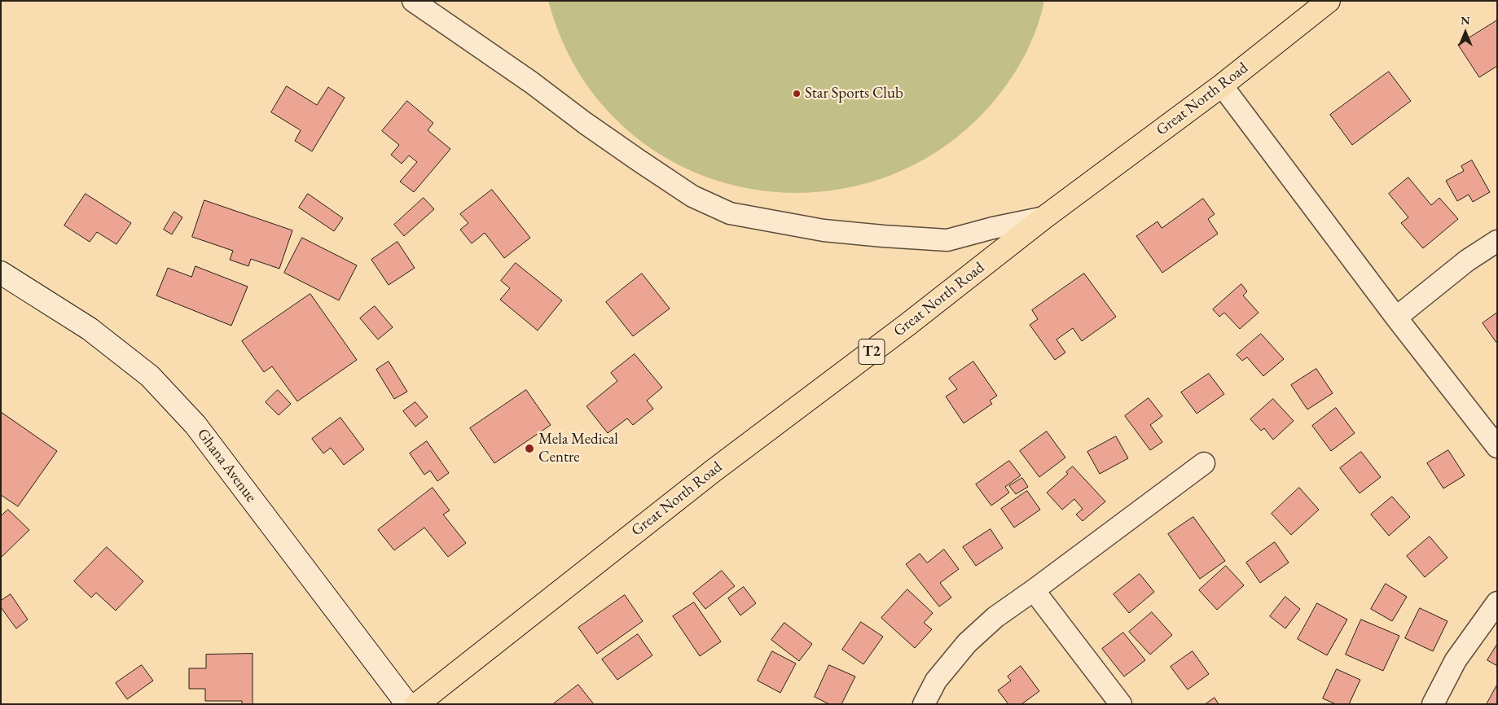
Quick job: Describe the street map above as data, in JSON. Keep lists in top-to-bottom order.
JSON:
{
  "streets": {
    "highway": ["Great North Road", "T2"],
    "main road": ["Ghana Avenue"]
  },
  "places": ["Star Sports Club", "Mela Medical Centre"],
  "north": "top"
}
